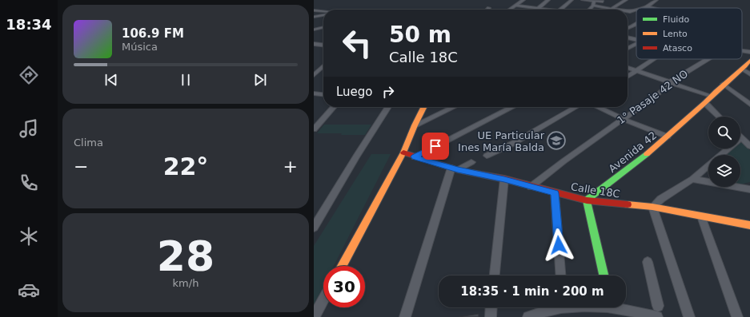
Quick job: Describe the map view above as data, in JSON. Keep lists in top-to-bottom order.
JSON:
{
  "streets": {
    "street": ["1° Pasaje 42 NO", "Avenida 42", "Calle 18C"]
  },
  "crossings": [
    ["1° Pasaje 42 NO", "Calle 18C"],
    ["Avenida 42", "Calle 18C"]
  ],
  "places": {
    "school or university": ["UE Particular Ines María Balda"]
  },
  "legend": ["Fluido", "Lento", "Atasco"],
  "page": {
    "tabs": "18:34",
    "turn": ["50 m", "Calle 18C"],
    "song": ["106.9 FM", "Música"],
    "then": "Luego",
    "tile": [
      "Clima",
      ["28", "km/h"]
    ],
    "heat": ["−", "22°", "+"],
    "limit": "30",
    "trip": "18:35 · 1 min · 200 m"
  }
}
